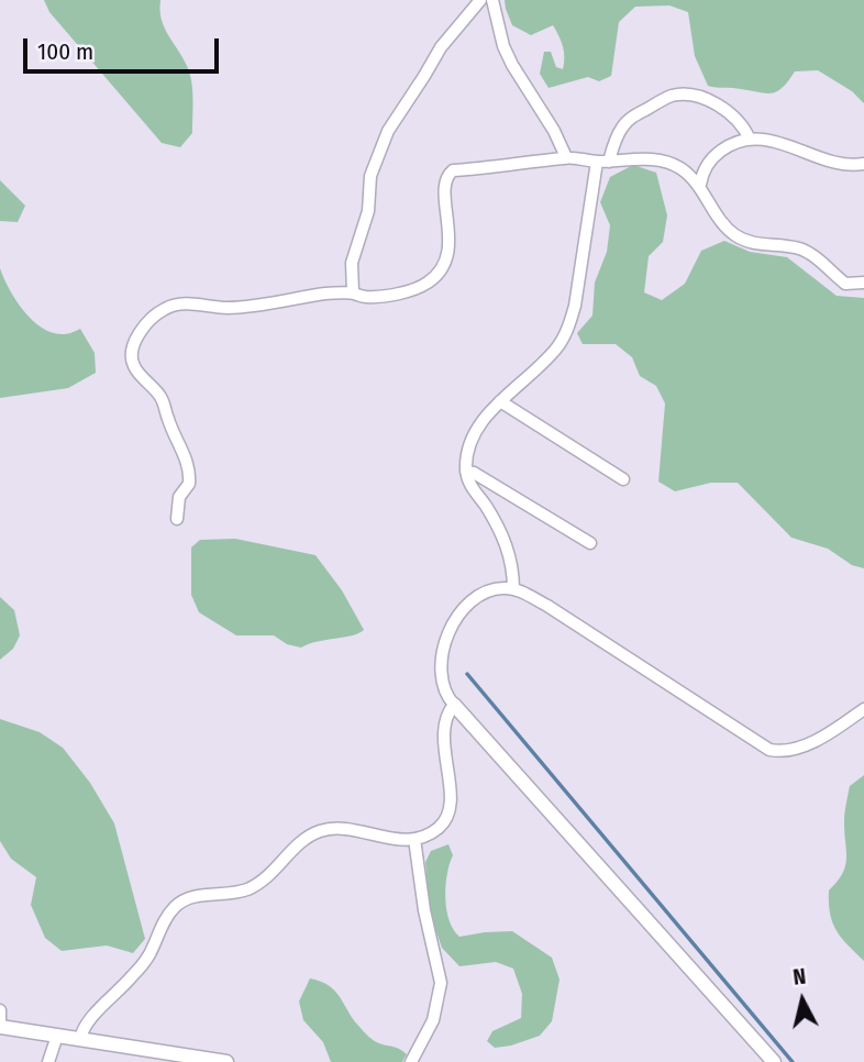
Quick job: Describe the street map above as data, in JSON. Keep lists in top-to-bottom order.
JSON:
{
  "scale_bar": "100 m",
  "north": "top"
}
